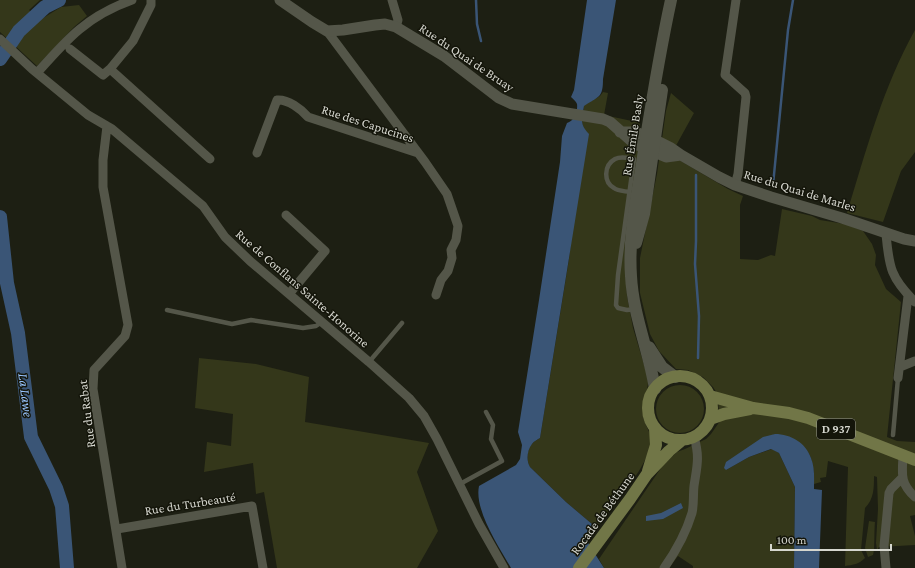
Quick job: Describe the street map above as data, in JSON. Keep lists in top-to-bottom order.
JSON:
{
  "streets": {
    "main road": ["Rue Émile Basly", "D 937", "Rocade de Béthune"],
    "street": [
      "Rue du Quai de Bruay",
      "Rue des Capucines",
      "Rue du Quai de Marles",
      "Rue de Conflans Sainte-Honorine",
      "Rue du Rabat",
      "Rue du Turbeauté"
    ]
  },
  "crossings": [
    ["Rue du Quai de Bruay", "Rue des Capucines"],
    ["Rue du Quai de Bruay", "Rue Émile Basly"],
    ["Rue du Quai de Bruay", "Rue du Quai de Marles"],
    ["Rue Émile Basly", "Rue du Quai de Marles"],
    ["Rue de Conflans Sainte-Honorine", "Rue du Rabat"],
    ["Rue du Rabat", "Rue du Turbeauté"],
    ["D 937", "Rocade de Béthune"]
  ],
  "water": ["La Lawe"],
  "scale_bar": "100 m"
}
